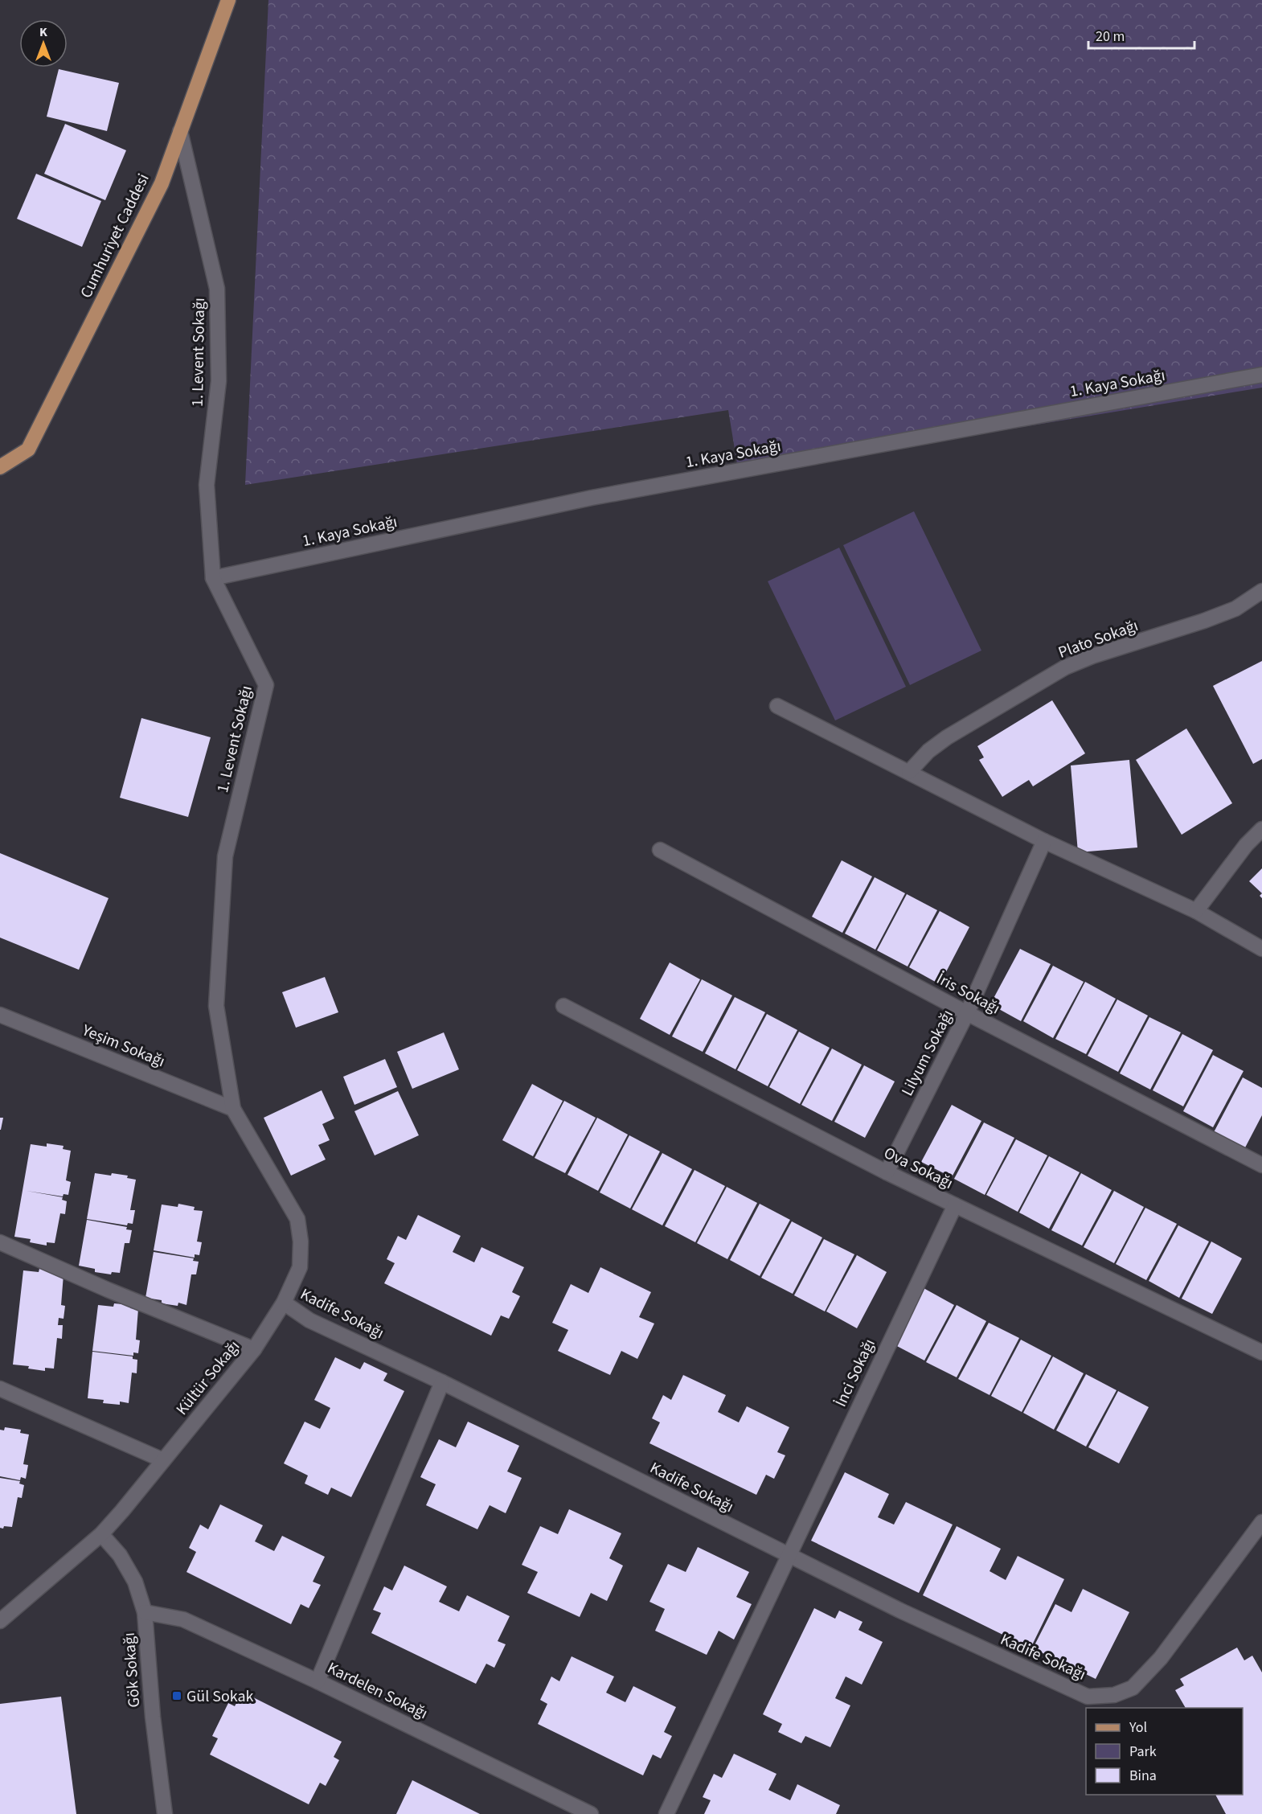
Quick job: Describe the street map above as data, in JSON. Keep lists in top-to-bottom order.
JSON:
{
  "streets": {
    "main road": ["Cumhuriyet Caddesi"],
    "street": [
      "1. Levent Sokağı",
      "1. Kaya Sokağı",
      "Plato Sokağı",
      "İris Sokağı",
      "Yeşim Sokağı",
      "Lilyum Sokağı",
      "Ova Sokağı",
      "Kadife Sokağı",
      "İnci Sokağı",
      "Kültür Sokağı",
      "Gök Sokağı",
      "Kardelen Sokağı"
    ]
  },
  "crossings": [
    ["Cumhuriyet Caddesi", "1. Levent Sokağı"],
    ["1. Levent Sokağı", "1. Kaya Sokağı"],
    ["1. Levent Sokağı", "Yeşim Sokağı"],
    ["1. Levent Sokağı", "Kültür Sokağı"],
    ["İris Sokağı", "Lilyum Sokağı"],
    ["Yeşim Sokağı", "Kültür Sokağı"],
    ["Lilyum Sokağı", "Ova Sokağı"],
    ["Ova Sokağı", "İnci Sokağı"],
    ["Kadife Sokağı", "İnci Sokağı"],
    ["Kadife Sokağı", "Kültür Sokağı"],
    ["Kültür Sokağı", "Gök Sokağı"],
    ["Gök Sokağı", "Kardelen Sokağı"]
  ],
  "places": {
    "transit": ["Gül Sokak"]
  },
  "legend": ["Yol", "Park", "Bina"],
  "scale_bar": "20 m",
  "north": "top"
}
